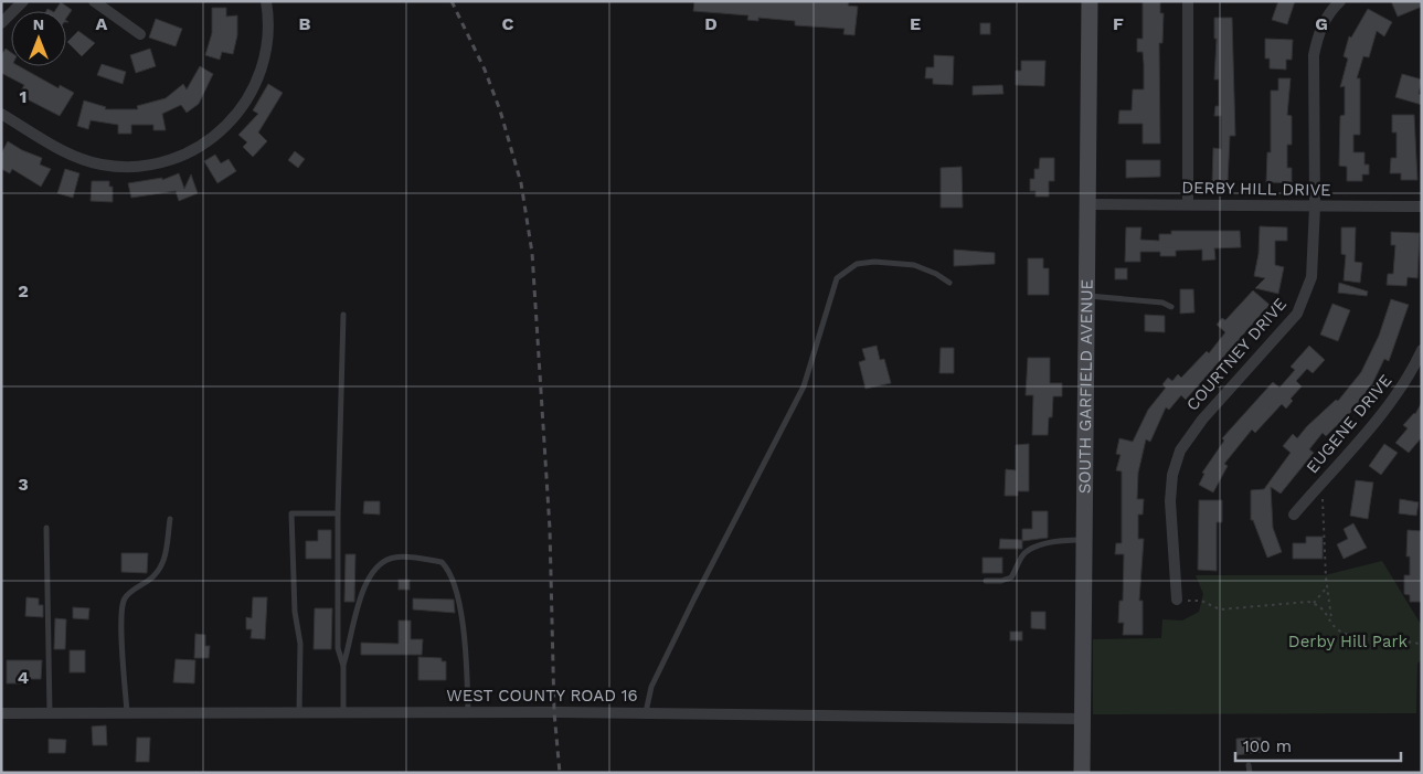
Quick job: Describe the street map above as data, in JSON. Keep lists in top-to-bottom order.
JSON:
{
  "streets": {
    "street": [
      "DERBY HILL DRIVE",
      "COURTNEY DRIVE",
      "SOUTH GARFIELD AVENUE",
      "EUGENE DRIVE",
      "WEST COUNTY ROAD 16"
    ]
  },
  "crossings": [
    ["DERBY HILL DRIVE", "COURTNEY DRIVE"],
    ["DERBY HILL DRIVE", "SOUTH GARFIELD AVENUE"],
    ["SOUTH GARFIELD AVENUE", "WEST COUNTY ROAD 16"]
  ],
  "parks": ["Derby Hill Park"],
  "scale_bar": "100 m",
  "north": "top",
  "grid": {
    "columns": [
      "A",
      "B",
      "C",
      "D",
      "E",
      "F",
      "G"
    ],
    "rows": [
      "1",
      "2",
      "3",
      "4"
    ]
  }
}
